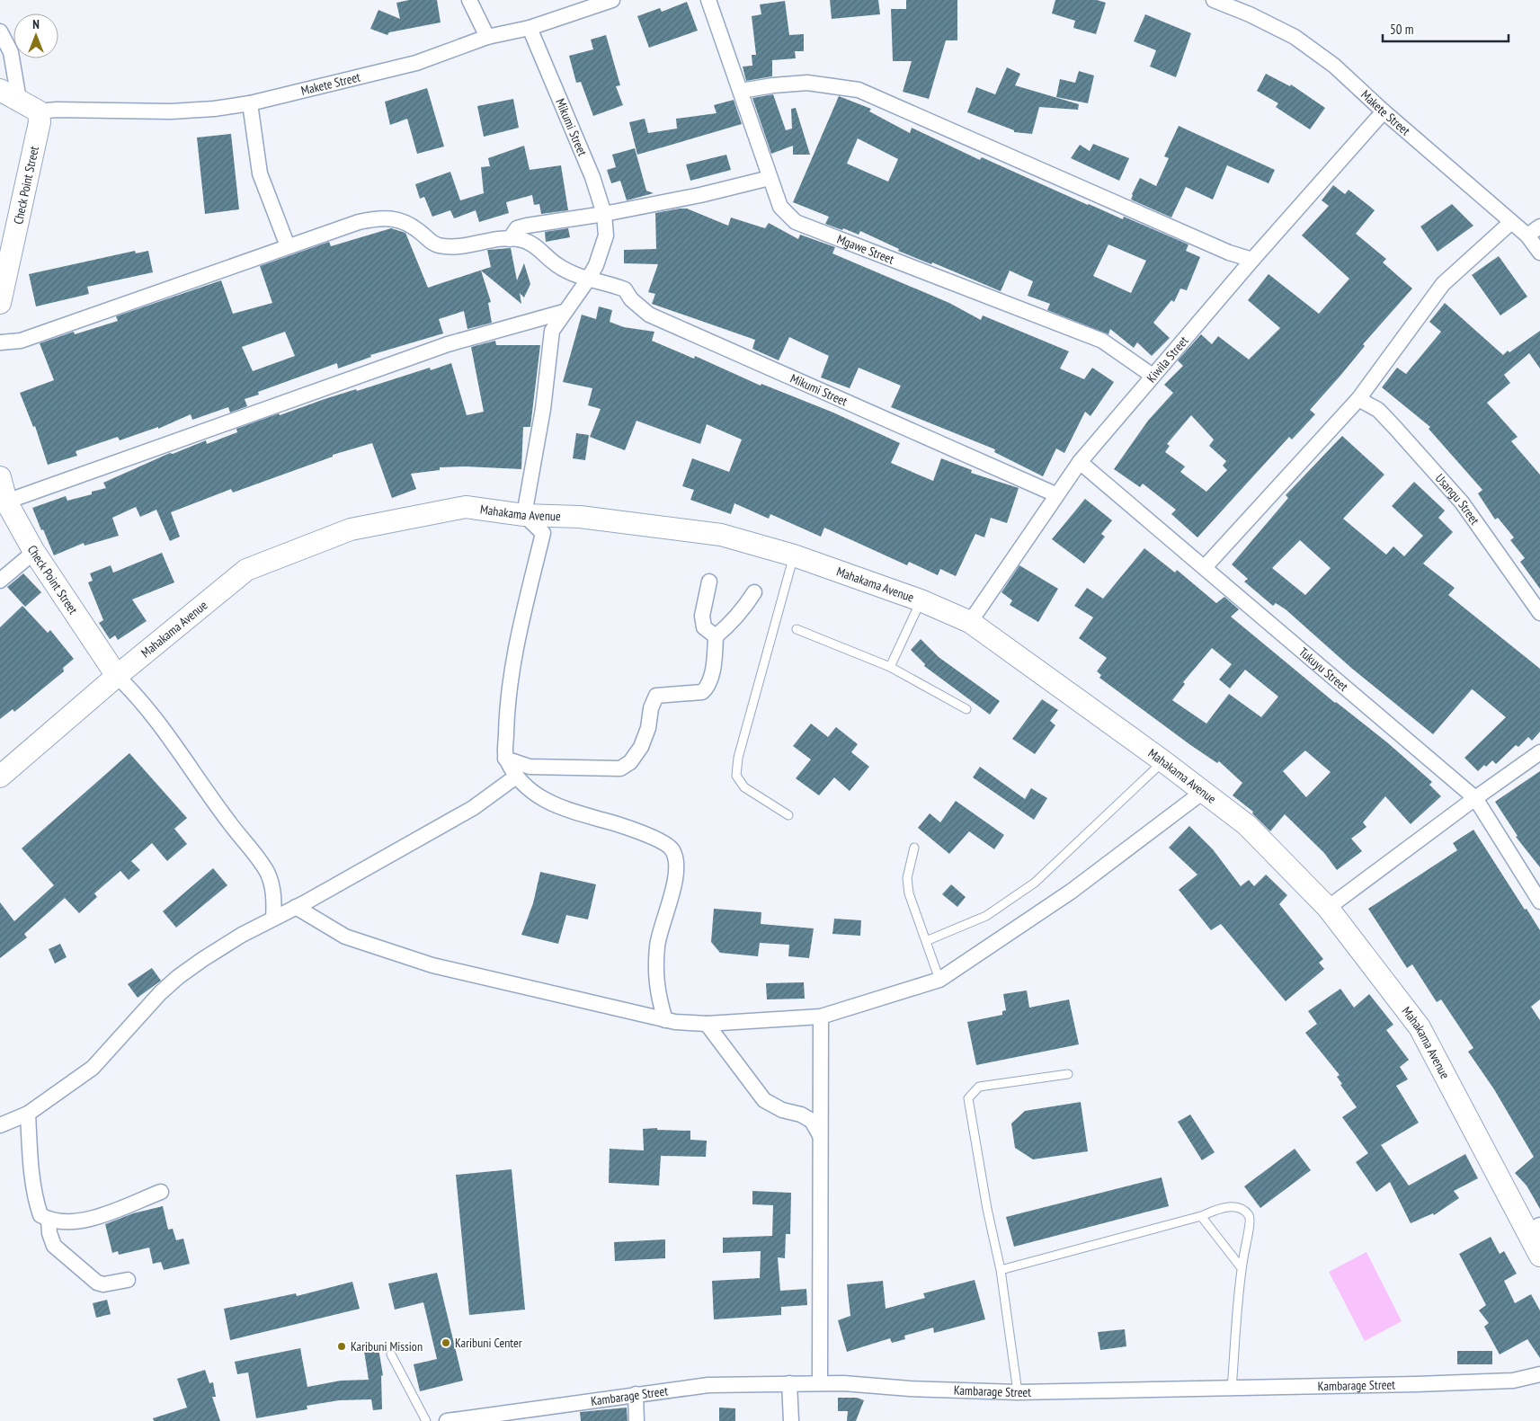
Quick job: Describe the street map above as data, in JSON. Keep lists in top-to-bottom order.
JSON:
{
  "streets": {
    "street": [
      "Makete Street",
      "Mikumi Street",
      "Check Point Street",
      "Mgawe Street",
      "Kiwila Street",
      "Usangu Street",
      "Mahakama Avenue",
      "Tukuyu Street",
      "Kambarage Street"
    ]
  },
  "crossings": [
    ["Makete Street", "Mikumi Street"],
    ["Makete Street", "Check Point Street"],
    ["Makete Street", "Kiwila Street"],
    ["Mikumi Street", "Kiwila Street"],
    ["Mikumi Street", "Mahakama Avenue"],
    ["Check Point Street", "Mahakama Avenue"],
    ["Mgawe Street", "Kiwila Street"],
    ["Kiwila Street", "Mahakama Avenue"],
    ["Kiwila Street", "Tukuyu Street"]
  ],
  "places": ["Karibuni Center", "Karibuni Mission"],
  "scale_bar": "50 m",
  "north": "top"
}
